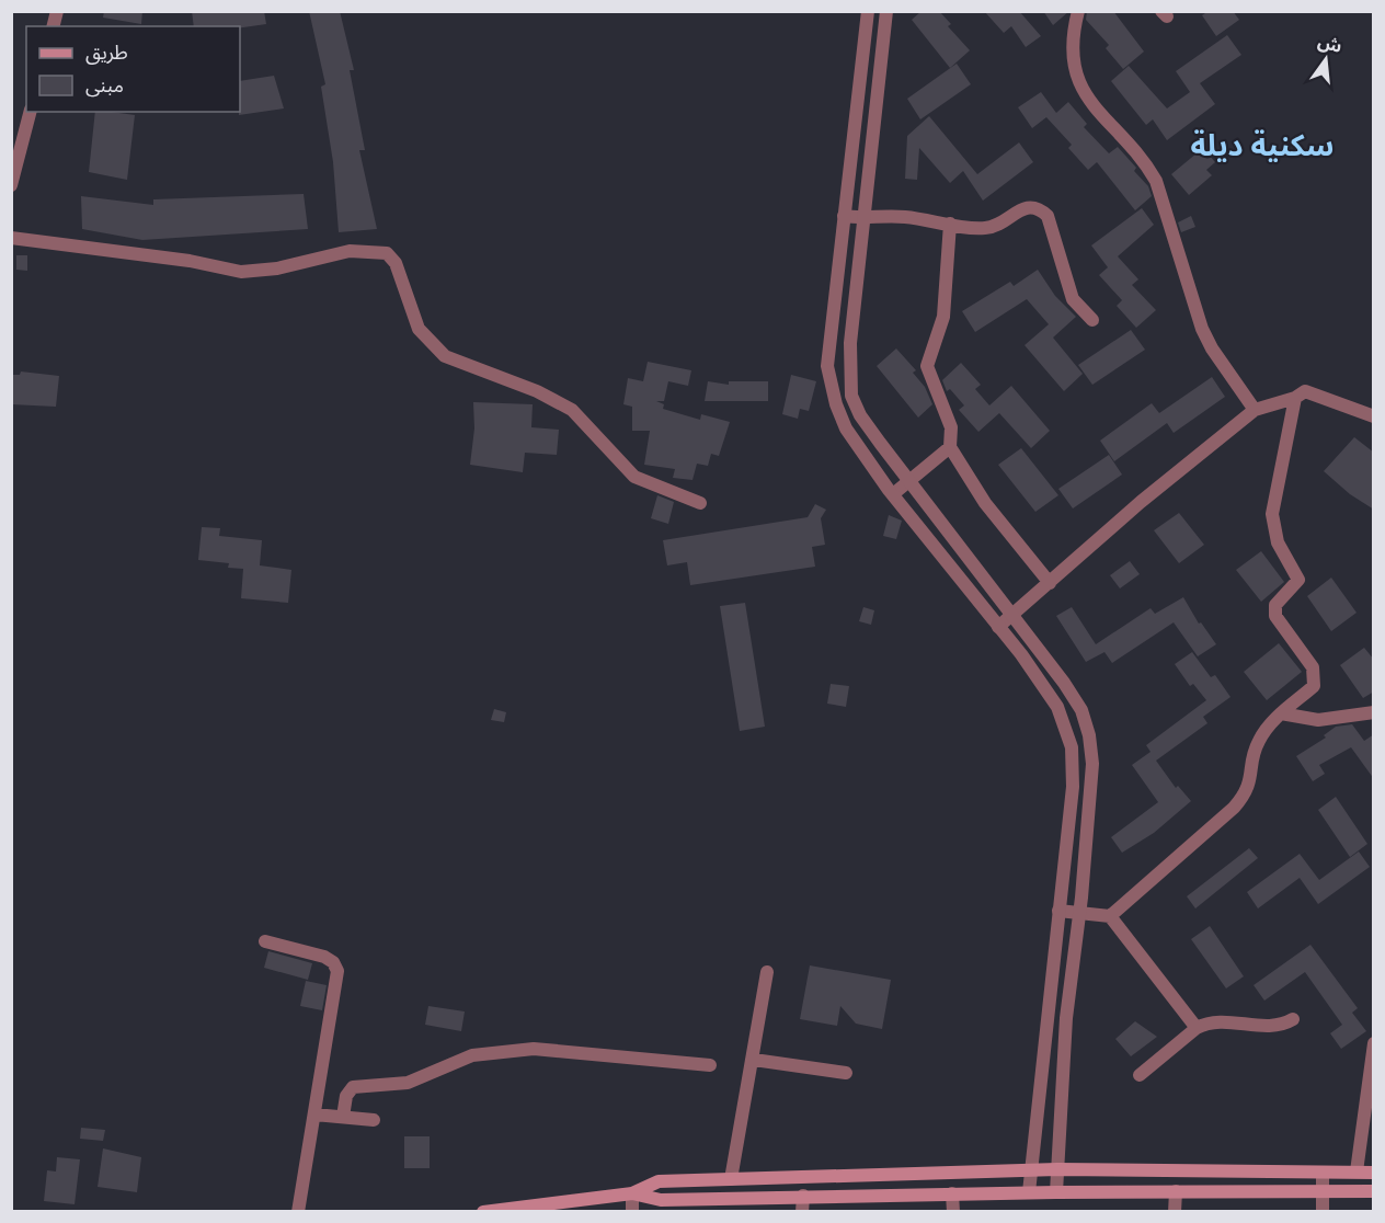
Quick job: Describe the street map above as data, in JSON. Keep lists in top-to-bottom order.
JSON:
{
  "districts": ["سكنية ديلة"],
  "legend": ["طريق", "مبنى"],
  "north": "top"
}
